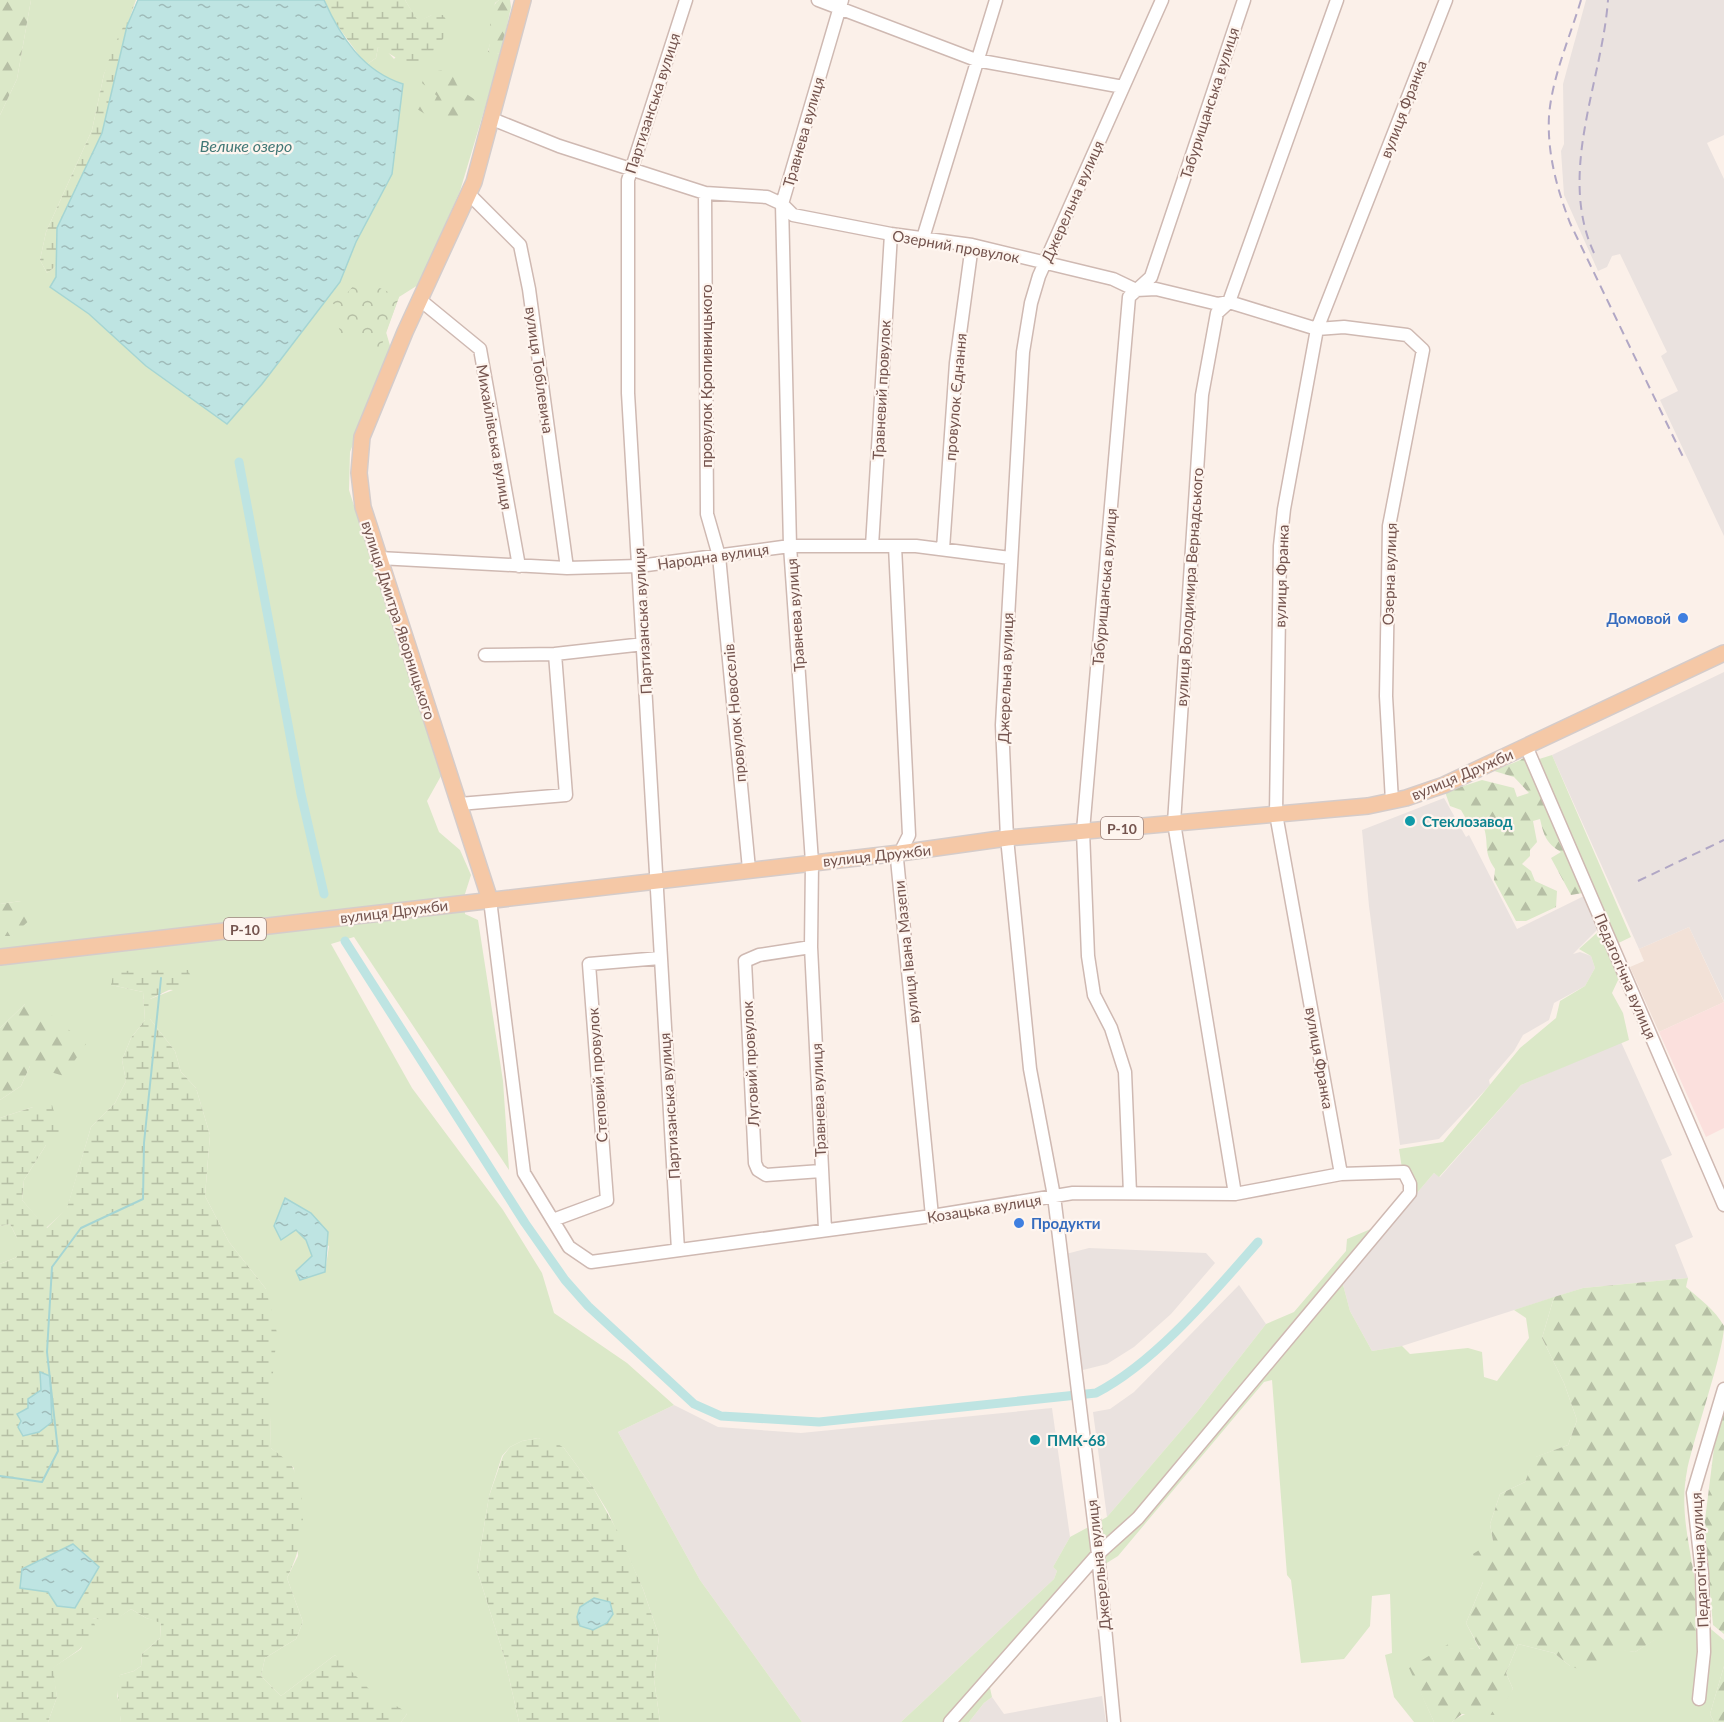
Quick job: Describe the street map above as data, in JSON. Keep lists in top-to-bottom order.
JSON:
{
  "streets": {
    "main road": ["вулиця Дмитра Яворницького", "вулиця Дружби", "Р-10"],
    "street": [
      "Партизанська вулиця",
      "Табурищанська вулиця",
      "вулиця Франка",
      "Травнева вулиця",
      "Джерельна вулиця",
      "Озерний провулок",
      "вулиця Тобілевича",
      "провулок Кропивницького",
      "Травневий провулок",
      "провулок Єднання",
      "Михайлівська вулиця",
      "Народна вулиця",
      "Озерна вулиця",
      "вулиця Володимира Вернадського",
      "провулок Новоселів",
      "вулиця Івана Мазепи",
      "Педагогічна вулиця",
      "Луговий провулок",
      "Степовий провулок",
      "Козацька вулиця"
    ]
  },
  "crossings": [
    ["Партизанська вулиця", "Озерний провулок"],
    ["Партизанська вулиця", "Народна вулиця"],
    ["Партизанська вулиця", "вулиця Дружби"],
    ["Партизанська вулиця", "Степовий провулок"],
    ["Партизанська вулиця", "Козацька вулиця"],
    ["Табурищанська вулиця", "Озерний провулок"],
    ["Табурищанська вулиця", "вулиця Дружби"],
    ["Табурищанська вулиця", "Козацька вулиця"],
    ["вулиця Франка", "Озерний провулок"],
    ["вулиця Франка", "вулиця Дружби"],
    ["вулиця Франка", "Козацька вулиця"],
    ["Травнева вулиця", "Озерний провулок"],
    ["Травнева вулиця", "Народна вулиця"],
    ["Травнева вулиця", "вулиця Дружби"],
    ["Травнева вулиця", "Луговий провулок"],
    ["Травнева вулиця", "Козацька вулиця"],
    ["Джерельна вулиця", "Озерний провулок"],
    ["Джерельна вулиця", "Народна вулиця"],
    ["Джерельна вулиця", "вулиця Дружби"],
    ["Джерельна вулиця", "Козацька вулиця"],
    ["Озерний провулок", "провулок Кропивницького"],
    ["Озерний провулок", "Травневий провулок"],
    ["Озерний провулок", "провулок Єднання"],
    ["Озерний провулок", "Озерна вулиця"],
    ["Озерний провулок", "вулиця Володимира Вернадського"],
    ["Озерний провулок", "вулиця Дмитра Яворницького"],
    ["вулиця Тобілевича", "Народна вулиця"],
    ["вулиця Тобілевича", "вулиця Дмитра Яворницького"],
    ["провулок Кропивницького", "Народна вулиця"],
    ["провулок Кропивницького", "провулок Новоселів"],
    ["Травневий провулок", "Народна вулиця"],
    ["провулок Єднання", "Народна вулиця"],
    ["Михайлівська вулиця", "Народна вулиця"],
    ["Михайлівська вулиця", "вулиця Дмитра Яворницького"],
    ["Народна вулиця", "вулиця Дмитра Яворницького"],
    ["Народна вулиця", "провулок Новоселів"],
    ["Народна вулиця", "вулиця Івана Мазепи"],
    ["Озерна вулиця", "вулиця Дружби"],
    ["вулиця Володимира Вернадського", "вулиця Дружби"],
    ["вулиця Володимира Вернадського", "Козацька вулиця"],
    ["вулиця Дмитра Яворницького", "вулиця Дружби"],
    ["вулиця Дмитра Яворницького", "Степовий провулок"],
    ["вулиця Дмитра Яворницького", "Козацька вулиця"],
    ["провулок Новоселів", "вулиця Дружби"],
    ["вулиця Дружби", "вулиця Івана Мазепи"],
    ["вулиця Дружби", "Педагогічна вулиця"],
    ["вулиця Івана Мазепи", "Козацька вулиця"]
  ],
  "water": ["Велике озеро"],
  "places": [
    "Домовой",
    "Стеклозавод",
    "Продукти",
    "ПМК-68"
  ]
}
